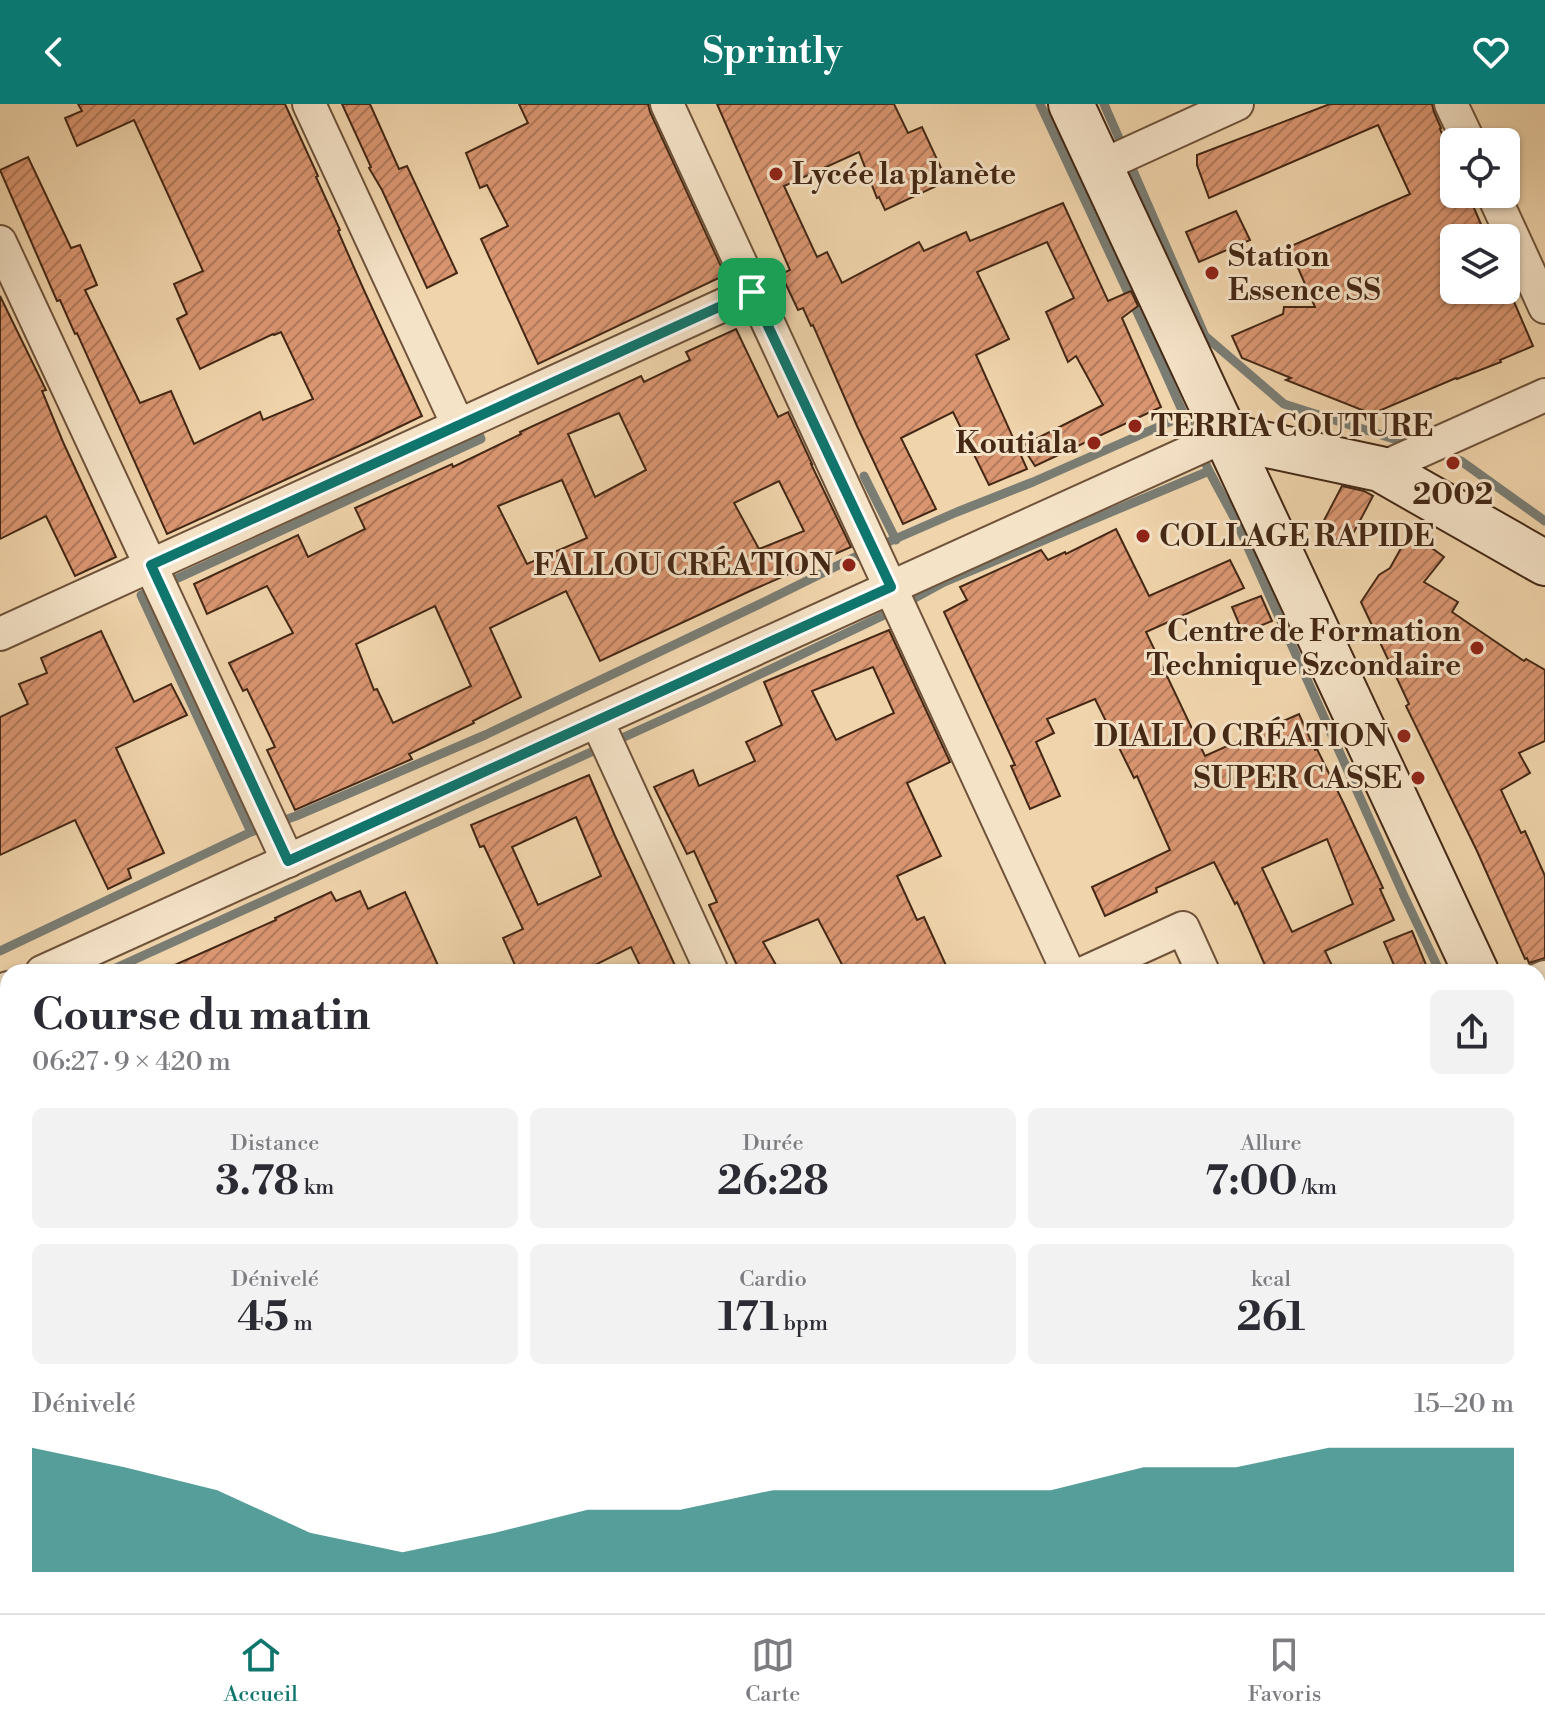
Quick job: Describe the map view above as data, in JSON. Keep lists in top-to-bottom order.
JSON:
{
  "places": [
    "Lycée la planète",
    "Station Essence SS",
    "TERRIA COUTURE",
    "Koutiala",
    "2002",
    "COLLAGE RAPIDE",
    "FALLOU CRÉATION",
    "Centre de Formation Technique Szcondaire",
    "DIALLO CRÉATION",
    "SUPER CASSE"
  ],
  "page": {
    "header": "Sprintly",
    "heading": ["Course du matin", "06:27 · 9 × 420 m"],
    "stats": [
      ["Distance", "3.78 km"],
      ["Durée", "26:28"],
      ["Allure", "7:00 /km"],
      ["Dénivelé", "45 m"],
      ["Cardio", "171 bpm"],
      ["kcal", "261"]
    ],
    "chart": ["Dénivelé", "15–20 m"],
    "tabs": ["Accueil", "Carte", "Favoris"]
  }
}
